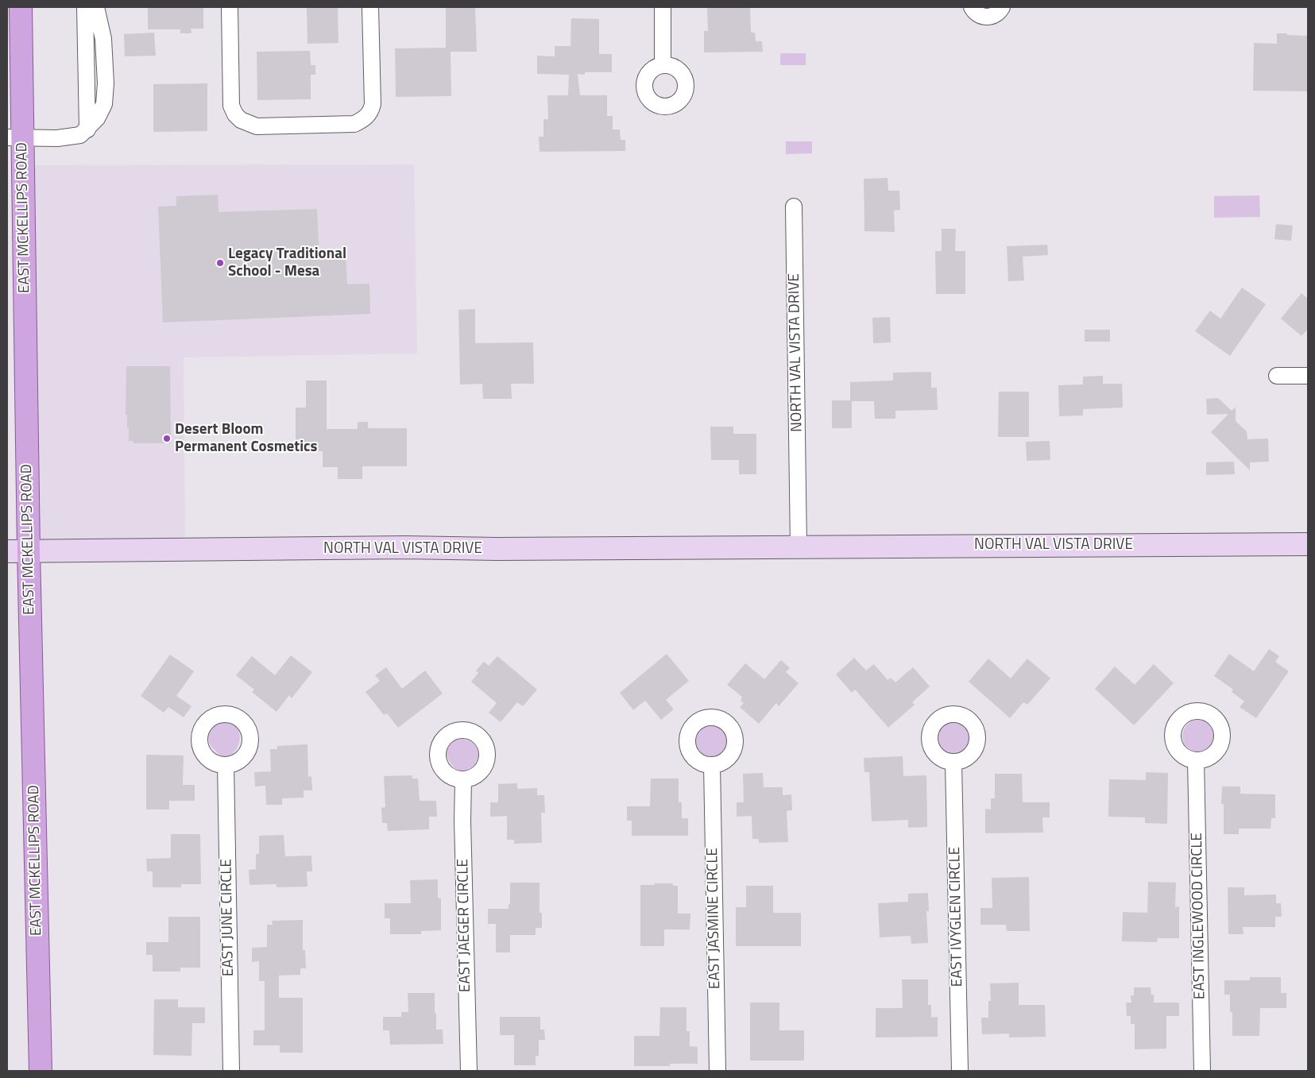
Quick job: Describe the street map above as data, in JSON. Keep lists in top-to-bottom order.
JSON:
{
  "streets": {
    "main road": ["EAST MCKELLIPS ROAD", "NORTH VAL VISTA DRIVE"],
    "street": [
      "EAST INGLEWOOD CIRCLE",
      "EAST IVYGLEN CIRCLE",
      "EAST JUNE CIRCLE",
      "EAST JASMINE CIRCLE",
      "EAST JAEGER CIRCLE"
    ]
  },
  "crossings": [
    ["EAST MCKELLIPS ROAD", "NORTH VAL VISTA DRIVE"]
  ],
  "places": ["Legacy Traditional School - Mesa", "Desert Bloom Permanent Cosmetics"]
}
